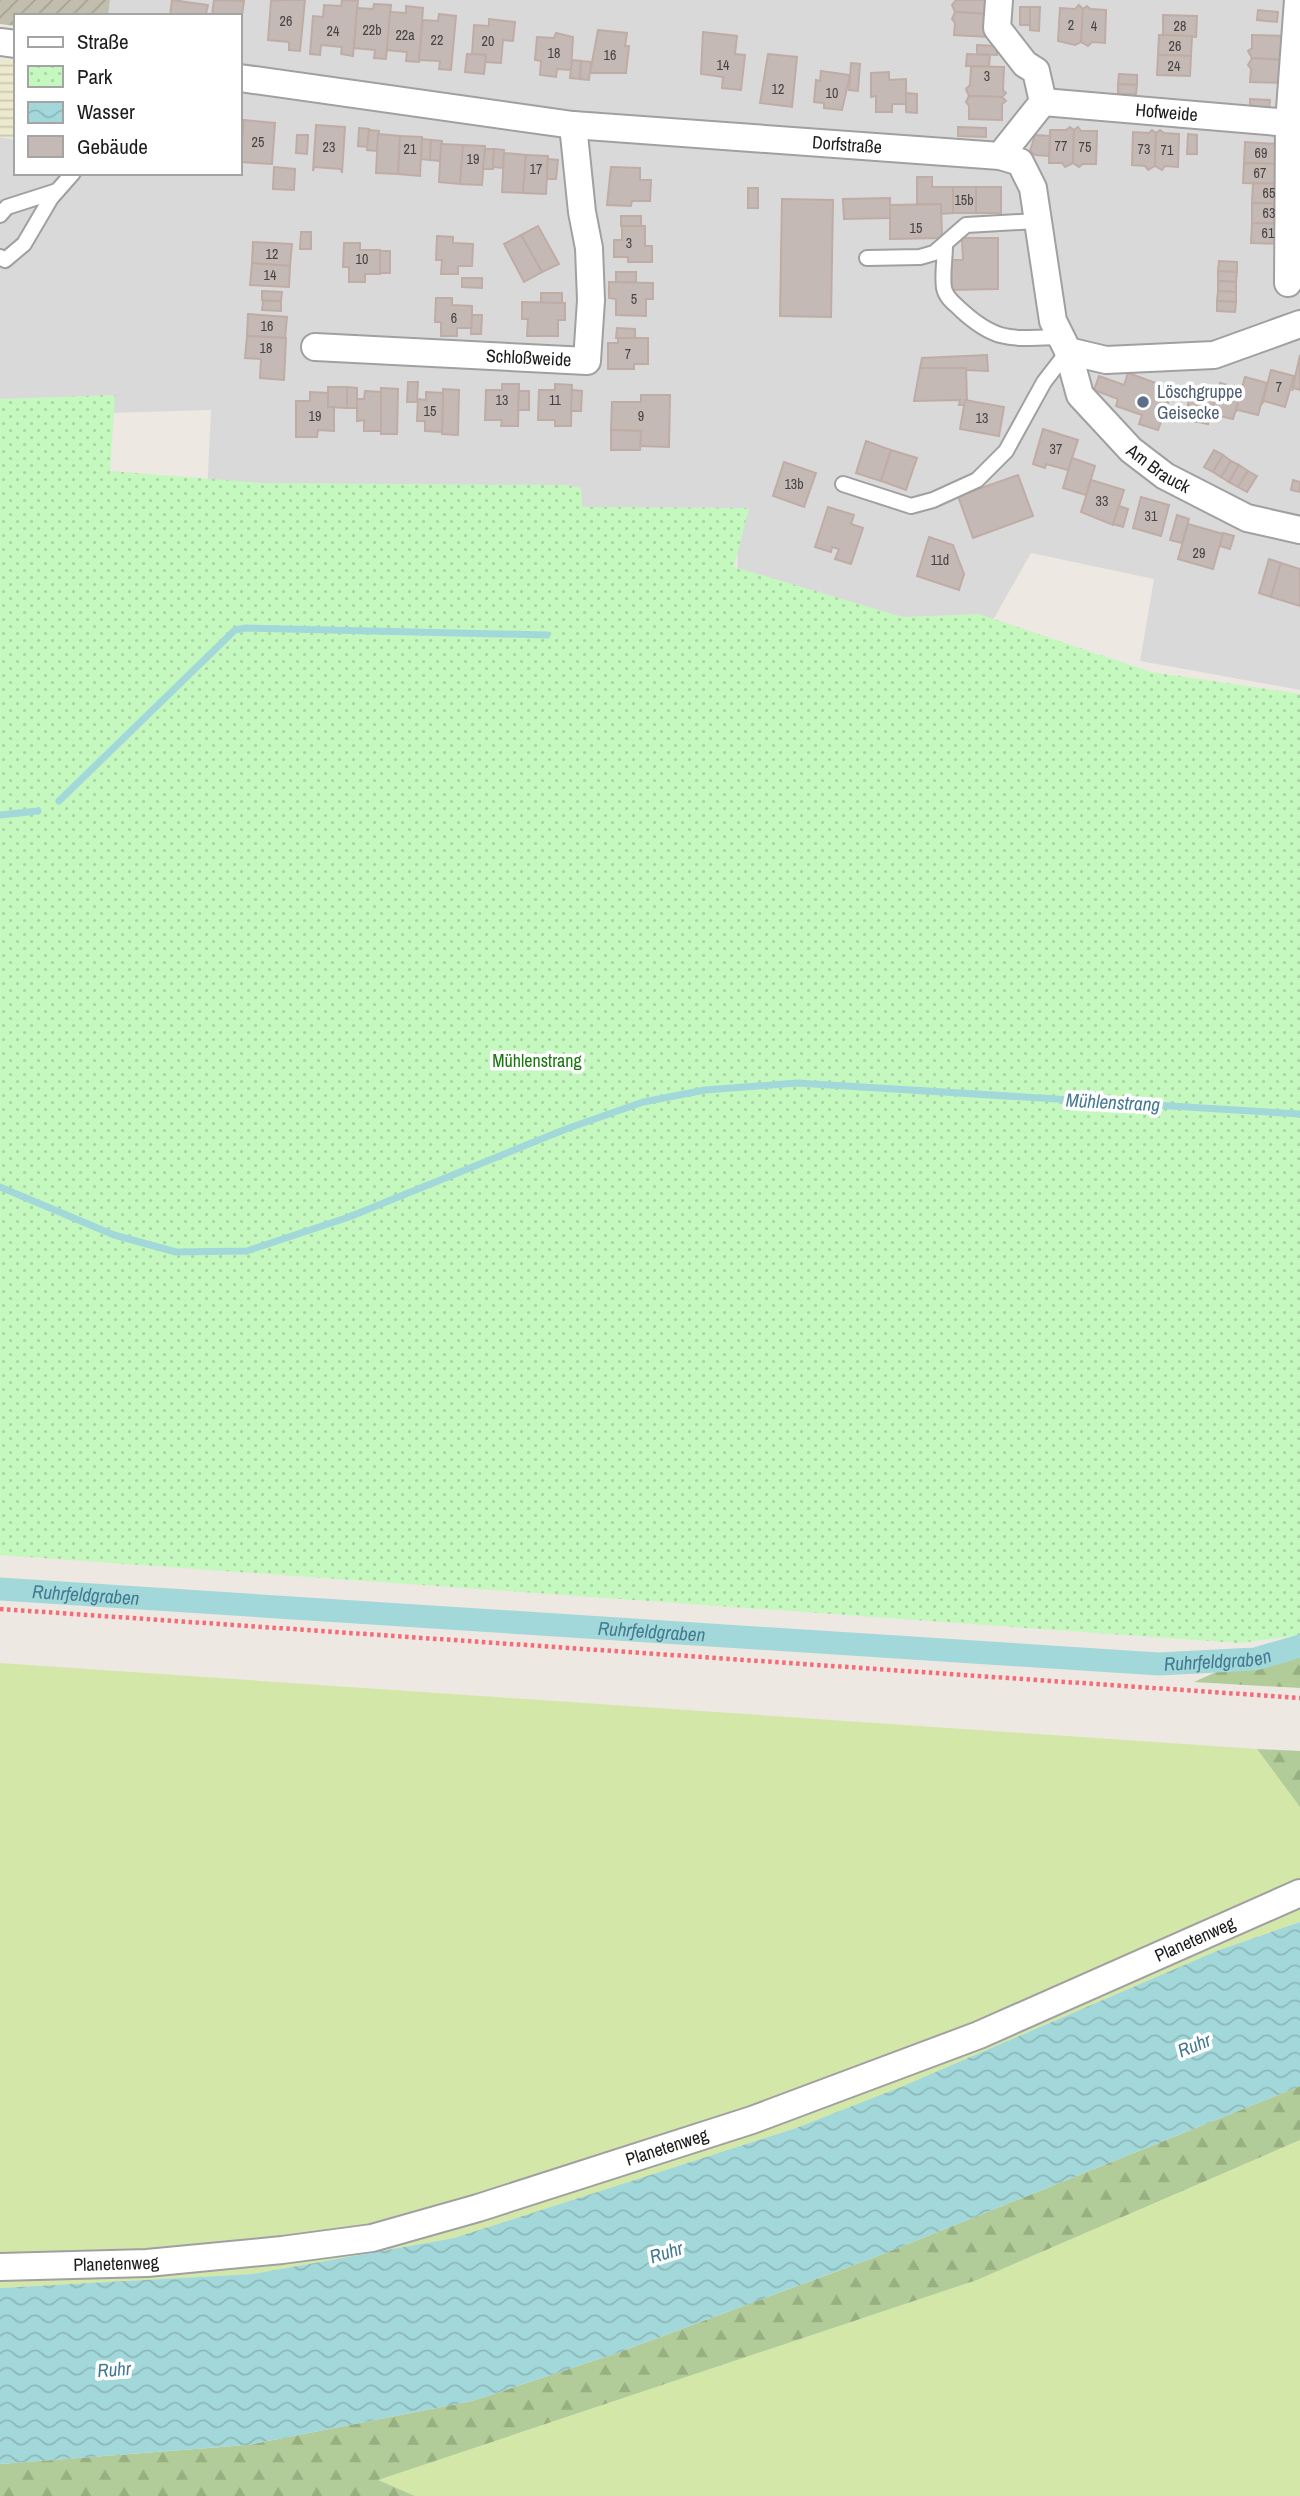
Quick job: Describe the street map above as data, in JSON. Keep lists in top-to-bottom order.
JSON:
{
  "streets": {
    "street": [
      "Hofweide",
      "Dorfstraße",
      "Schloßweide",
      "Am Brauck",
      "Planetenweg"
    ]
  },
  "crossings": [
    ["Dorfstraße", "Schloßweide"]
  ],
  "water": ["Mühlenstrang", "Ruhrfeldgraben", "Ruhr"],
  "parks": ["Mühlenstrang"],
  "places": ["Löschgruppe Geisecke"],
  "house_numbers": [
    "26",
    "2",
    "4",
    "28",
    "22b",
    "24",
    "22a",
    "22",
    "20",
    "26",
    "18",
    "16",
    "14",
    "24",
    "3",
    "12",
    "10",
    "25",
    "77",
    "23",
    "75",
    "21",
    "73",
    "71",
    "69",
    "19",
    "17",
    "67",
    "65",
    "15b",
    "63",
    "15",
    "61",
    "3",
    "12",
    "10",
    "14",
    "5",
    "6",
    "16",
    "18",
    "7",
    "7",
    "13",
    "11",
    "15",
    "19",
    "9",
    "13",
    "37",
    "13b",
    "33",
    "31",
    "29",
    "11d"
  ],
  "legend": [
    "Straße",
    "Park",
    "Wasser",
    "Gebäude"
  ]
}
